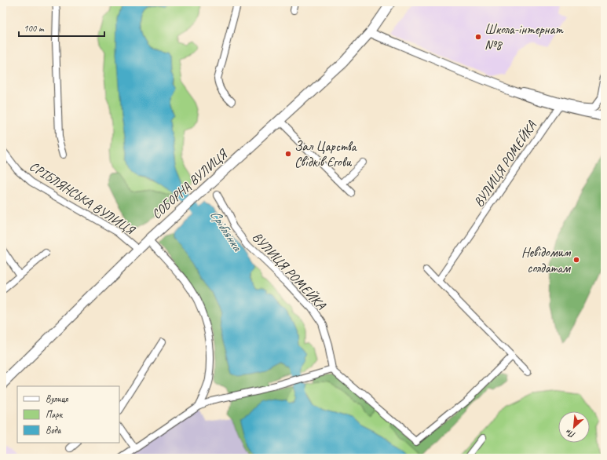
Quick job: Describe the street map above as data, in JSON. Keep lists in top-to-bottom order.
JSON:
{
  "streets": {
    "main road": ["СОБОРНА ВУЛИЦЯ"],
    "street": ["ВУЛИЦЯ РОМЕЙКА", "СРІБЛЯНСЬКА ВУЛИЦЯ"]
  },
  "crossings": [
    ["СОБОРНА ВУЛИЦЯ", "СРІБЛЯНСЬКА ВУЛИЦЯ"]
  ],
  "water": ["Сріблянка"],
  "places": ["Школа-інтернат №8", "Зал Царства Свідків Єгови", "Невідомим солдатам"],
  "legend": ["Вулиця", "Парк", "Вода"],
  "scale_bar": "100 m",
  "north": "bottom left"
}
